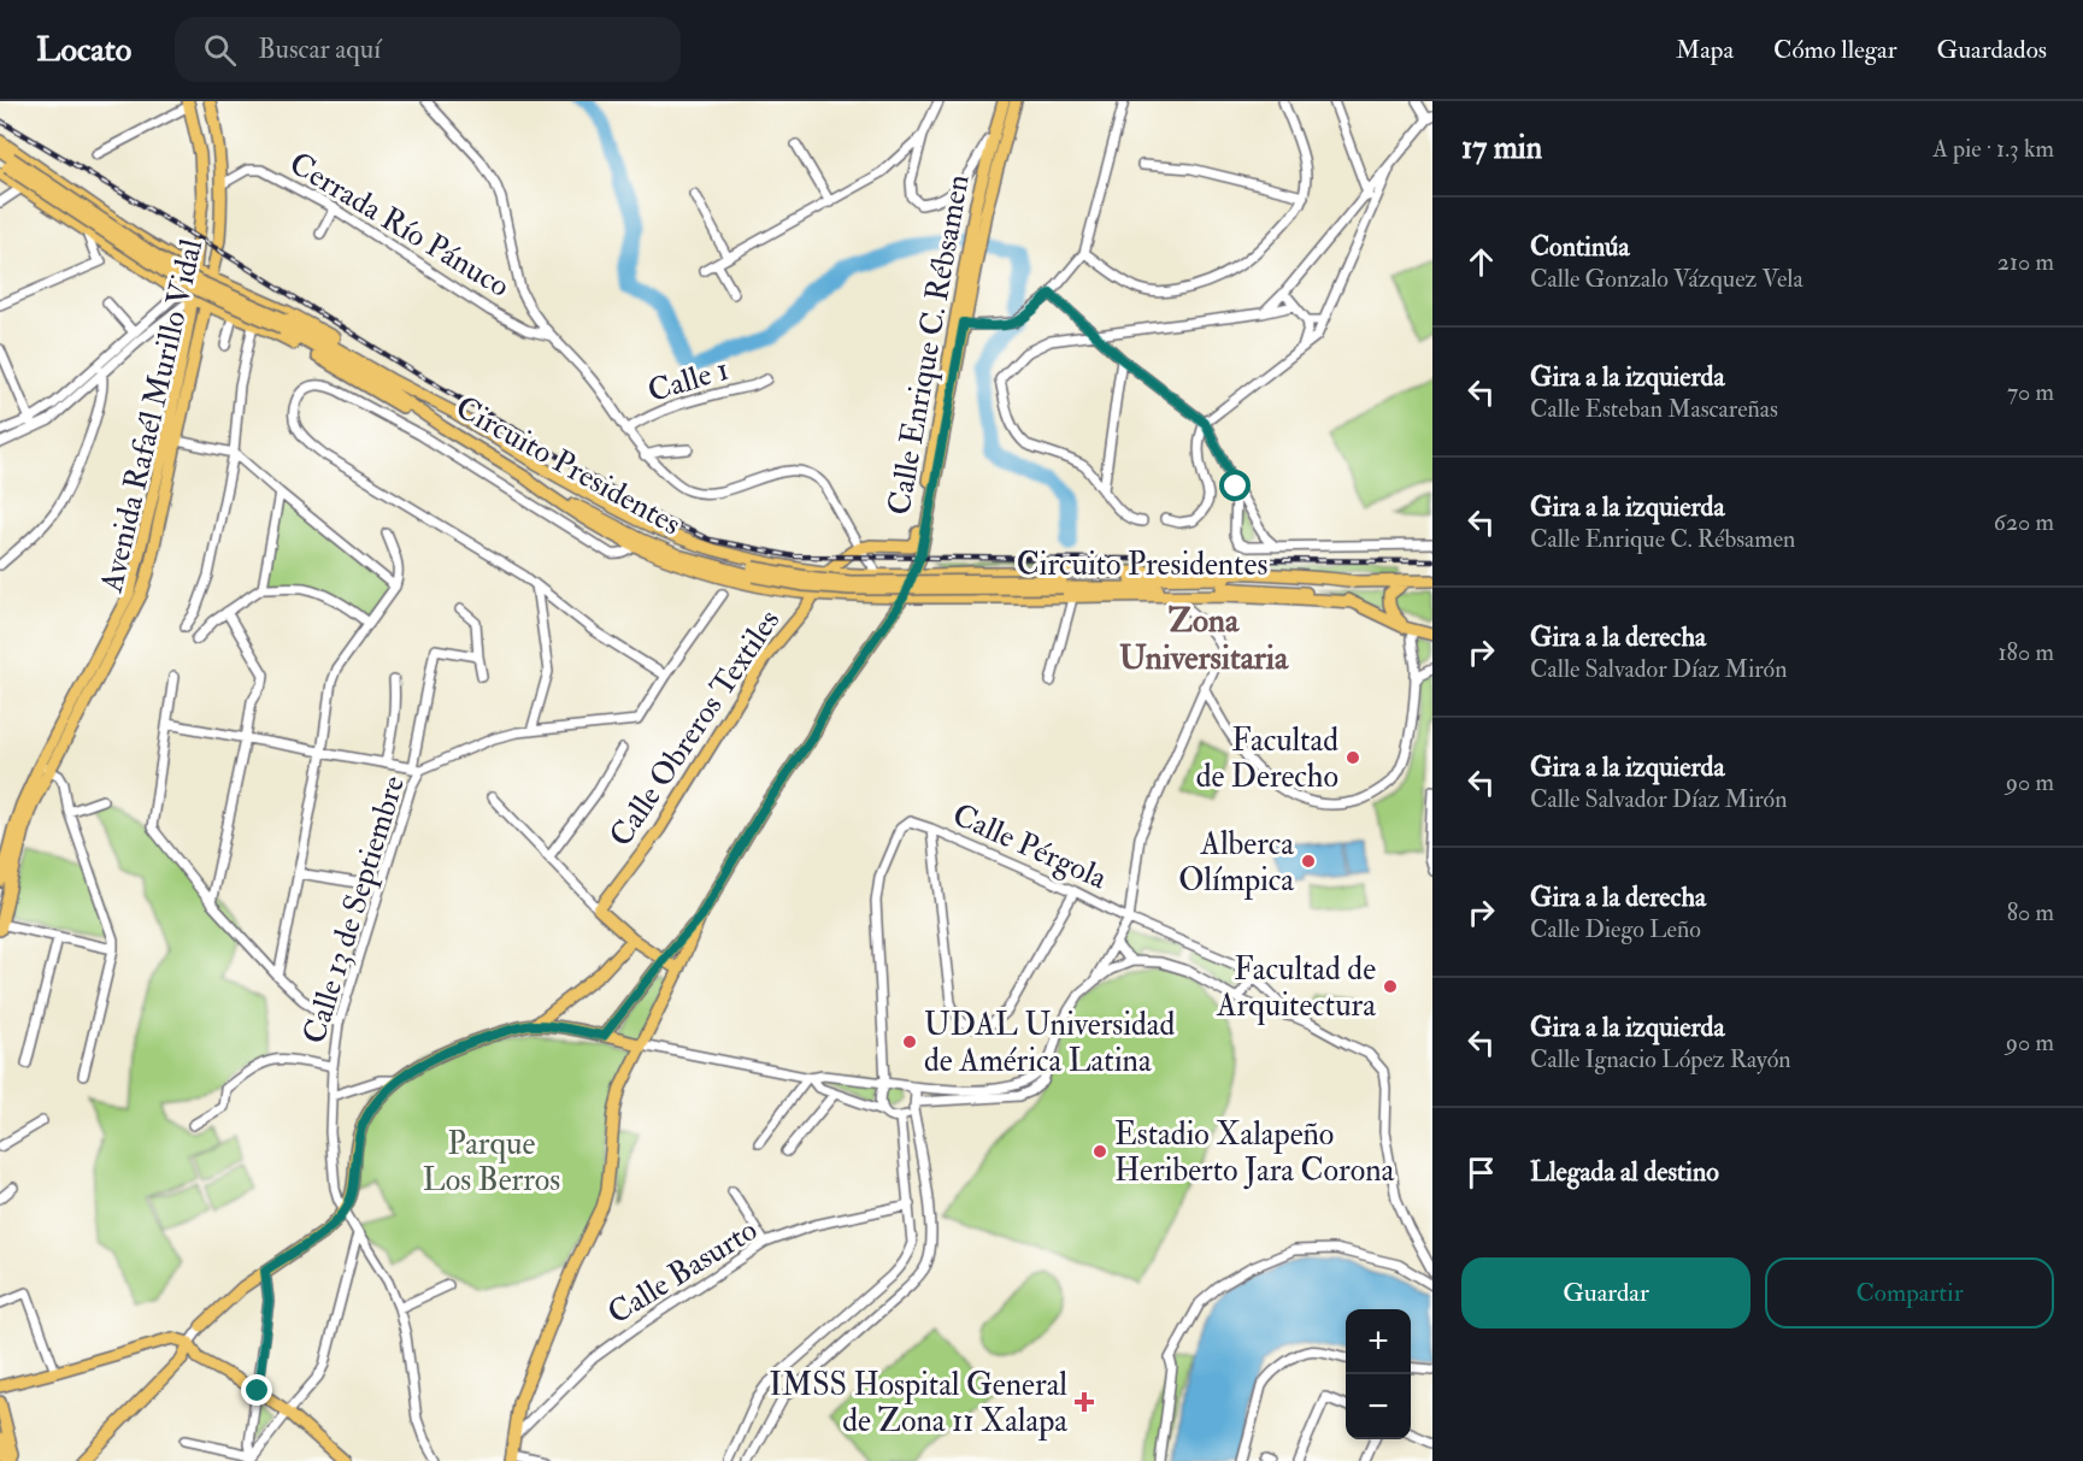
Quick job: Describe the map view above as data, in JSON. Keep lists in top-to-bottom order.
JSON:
{
  "streets": {
    "main road": [
      "Calle Enrique C. Rébsamen",
      "Avenida Rafaél Murillo Vidal",
      "Circuito Presidentes",
      "Calle Obreros Textiles"
    ],
    "street": [
      "Cerrada Río Pánuco",
      "Calle 1",
      "Calle Pérgola",
      "Calle 13 de Septiembre",
      "Calle Basurto"
    ]
  },
  "crossings": [
    ["Cerrada Río Pánuco", "Avenida Rafaél Murillo Vidal"],
    ["Calle Enrique C. Rébsamen", "Calle Obreros Textiles"],
    ["Calle Enrique C. Rébsamen", "Calle Basurto"]
  ],
  "districts": ["Zona Universitaria"],
  "parks": ["Parque Los Berros"],
  "places": {
    "other": [
      "Facultad de Derecho",
      "Alberca Olímpica",
      "Facultad de Arquitectura",
      "UDAL Universidad de América Latina",
      "Estadio Xalapeño Heriberto Jara Corona"
    ],
    "health": ["IMSS Hospital General de Zona 11 Xalapa"]
  },
  "page": {
    "header": "Locato",
    "search": "Buscar aquí",
    "nav": ["Mapa", "Cómo llegar", "Guardados"],
    "heading": ["17 min", "A pie · 1.3 km"],
    "list": [
      ["Continúa", "Calle Gonzalo Vázquez Vela", "210 m"],
      ["Gira a la izquierda", "Calle Esteban Mascareñas", "70 m"],
      ["Gira a la izquierda", "Calle Enrique C. Rébsamen", "620 m"],
      ["Gira a la derecha", "Calle Salvador Díaz Mirón", "180 m"],
      ["Gira a la izquierda", "Calle Salvador Díaz Mirón", "90 m"],
      ["Gira a la derecha", "Calle Diego Leño", "80 m"],
      ["Gira a la izquierda", "Calle Ignacio López Rayón", "90 m"],
      "Llegada al destino"
    ],
    "buttons": ["Guardar", "Compartir"],
    "map_buttons": ["+", "−"]
  }
}
